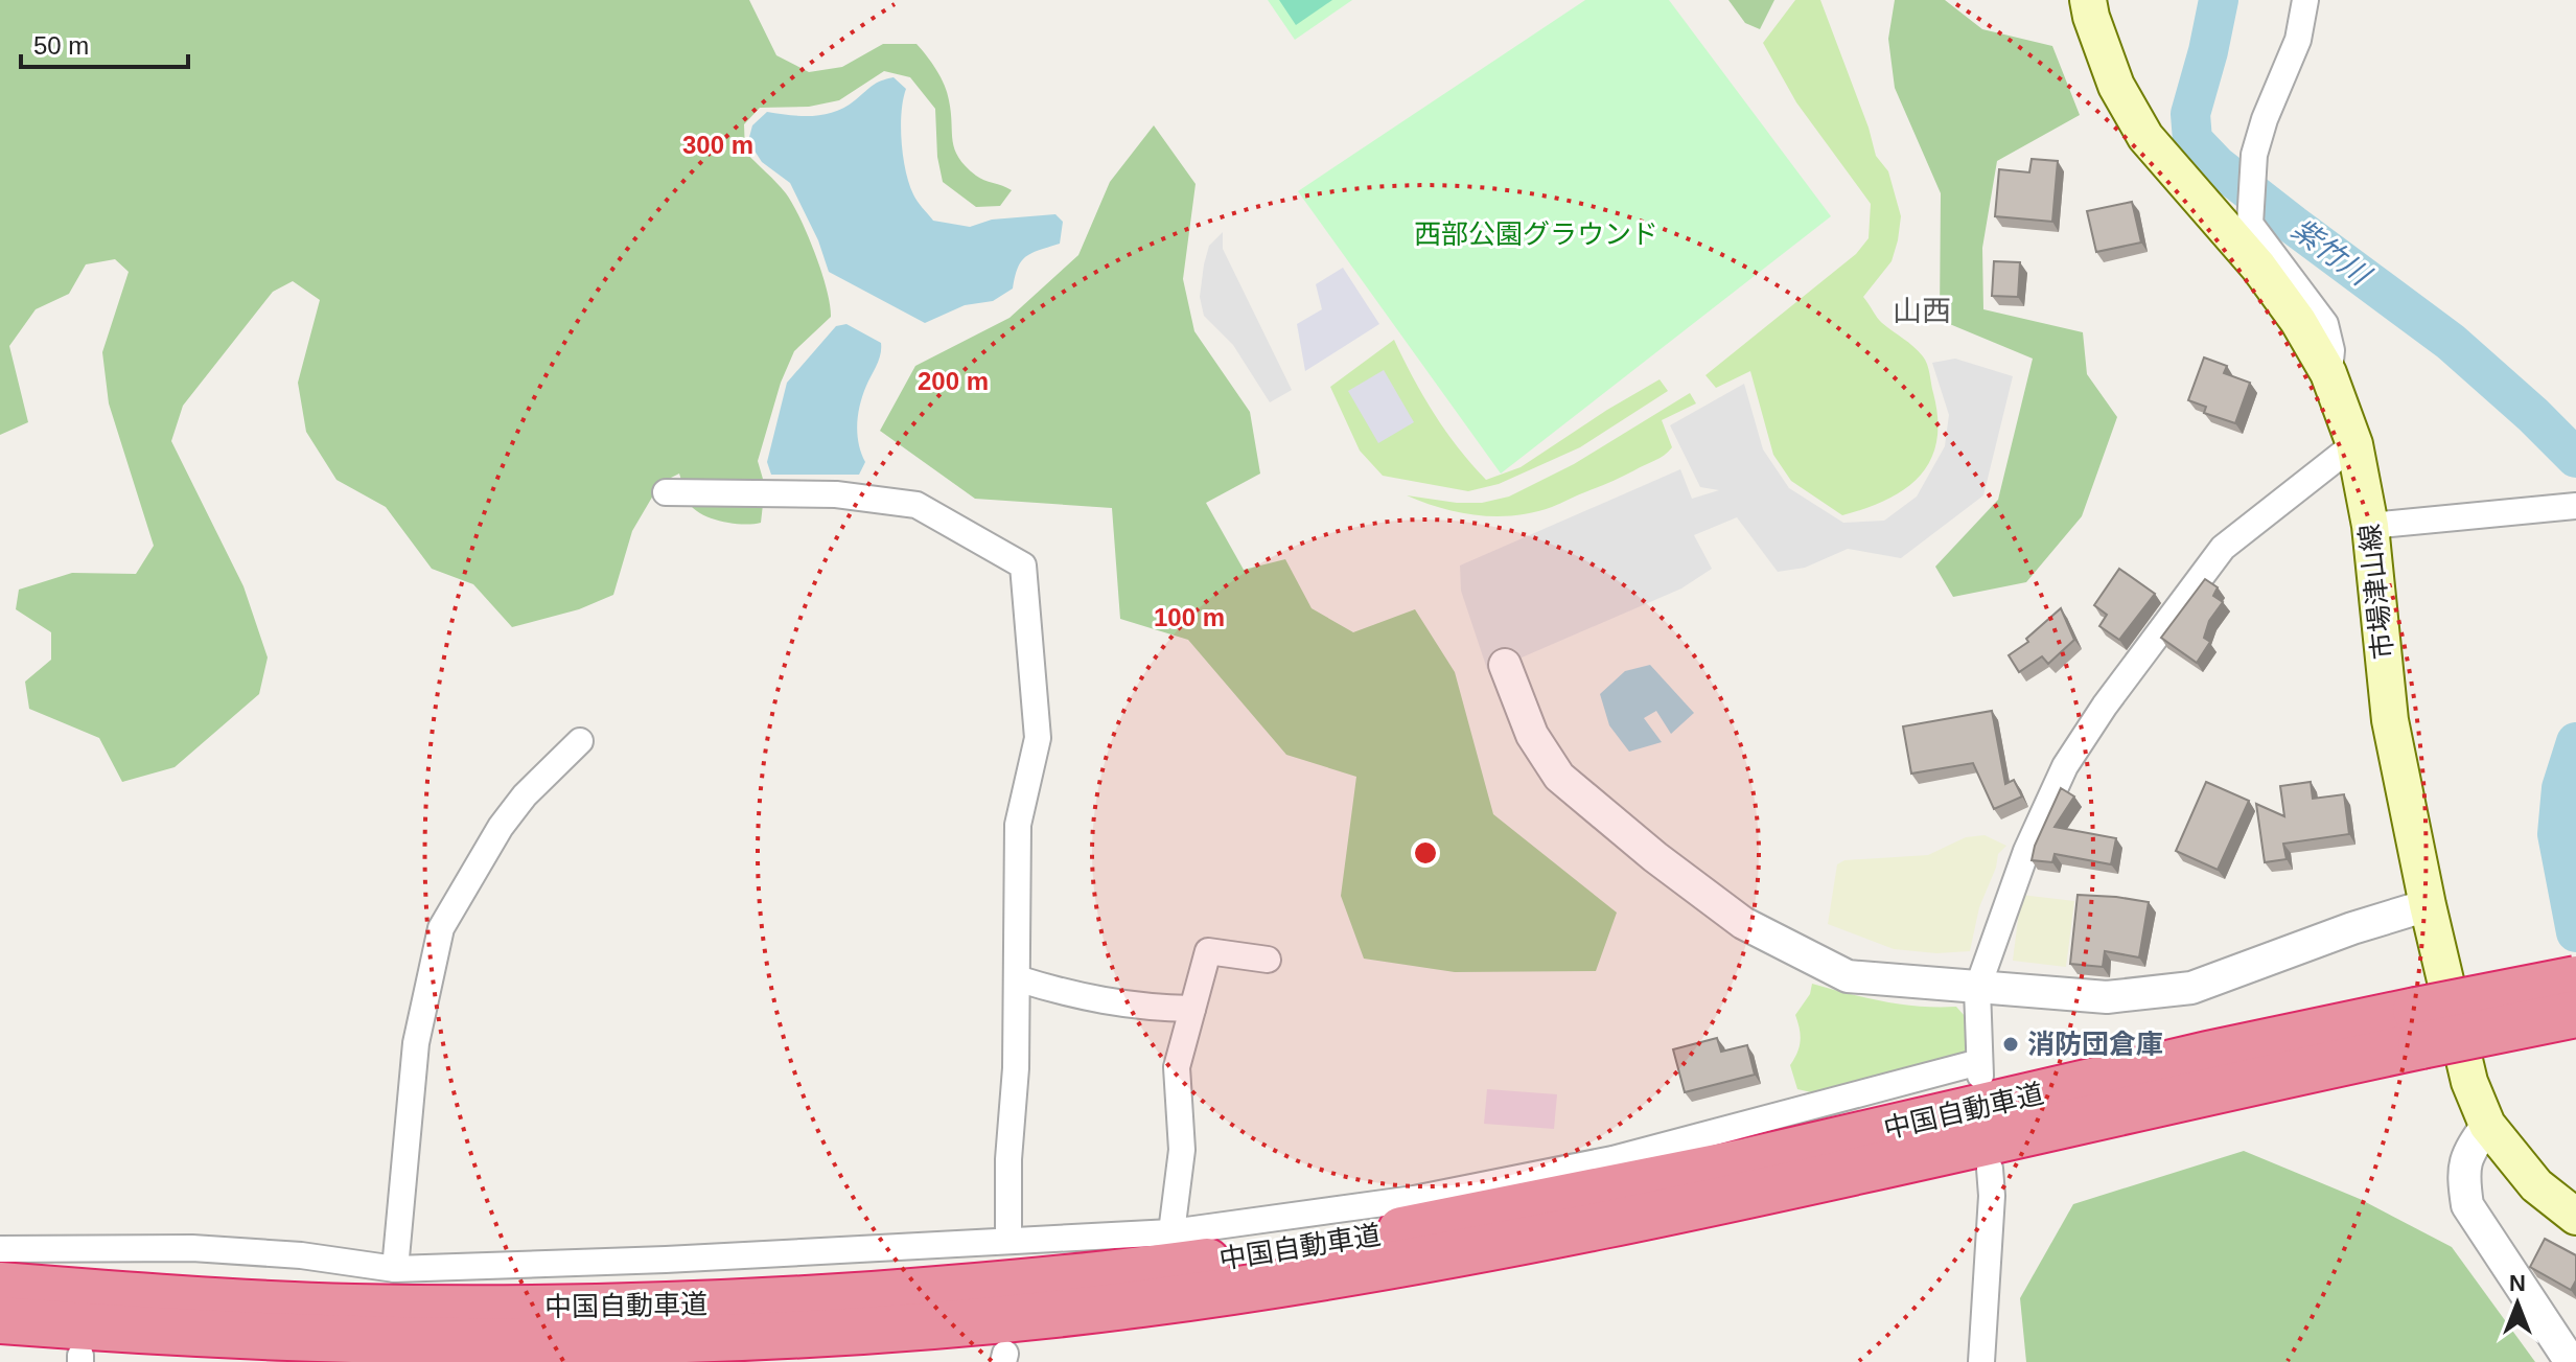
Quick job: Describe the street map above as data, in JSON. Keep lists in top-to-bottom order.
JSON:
{
  "streets": {
    "highway": ["中国自動車道"],
    "main road": ["市場津山線"]
  },
  "districts": ["山西"],
  "water": ["紫竹川"],
  "parks": ["西部公園グラウンド"],
  "places": ["消防団倉庫"],
  "scale_bar": "50 m",
  "north": "top",
  "rings": ["300 m", "200 m", "100 m"]
}
